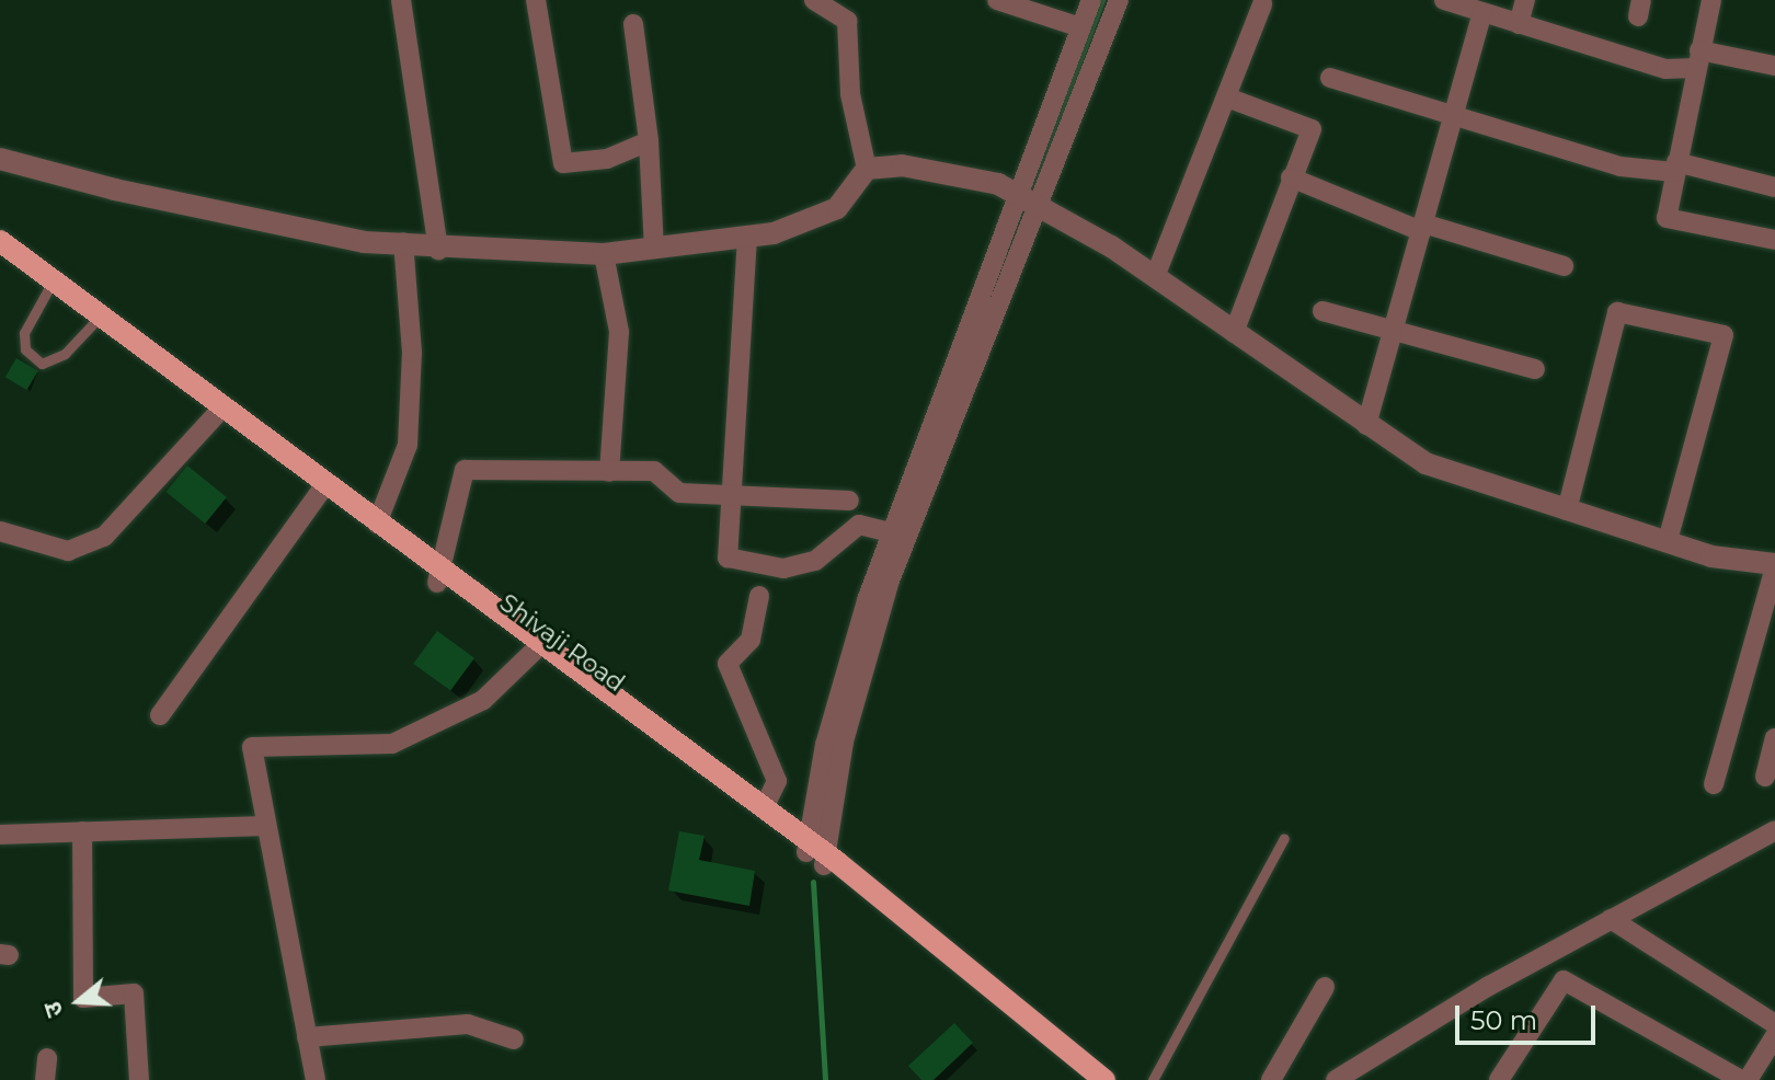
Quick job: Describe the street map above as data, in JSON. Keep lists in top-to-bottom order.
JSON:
{
  "streets": {
    "main road": ["Shivaji Road"]
  },
  "scale_bar": "50 m",
  "north": "left"
}
